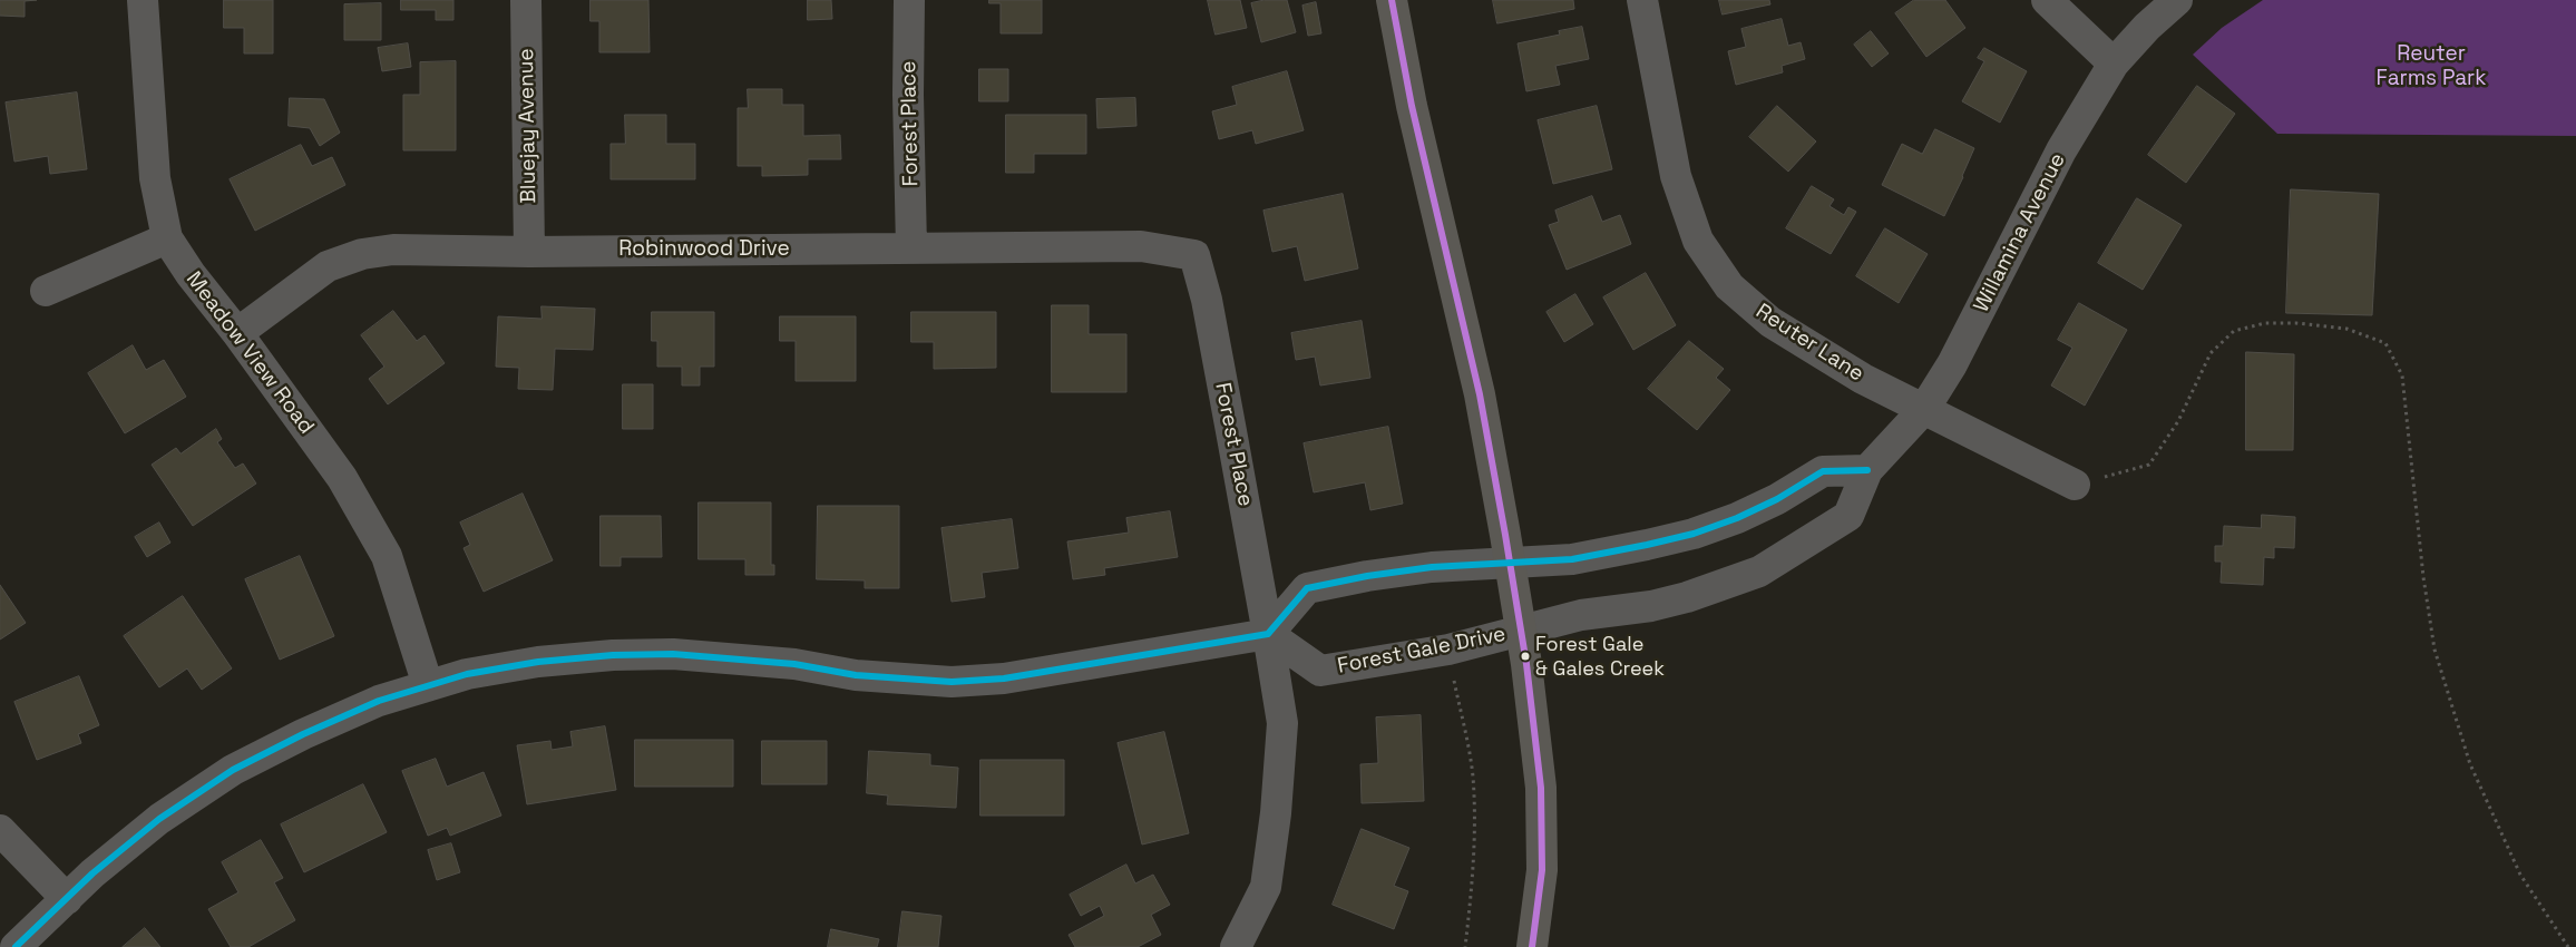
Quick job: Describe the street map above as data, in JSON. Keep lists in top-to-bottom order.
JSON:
{
  "streets": {
    "street": [
      "Forest Place",
      "Bluejay Avenue",
      "Willamina Avenue",
      "Robinwood Drive",
      "Reuter Lane",
      "Meadow View Road",
      "Forest Gale Drive"
    ]
  },
  "crossings": [
    ["Forest Place", "Robinwood Drive"],
    ["Forest Place", "Forest Gale Drive"],
    ["Bluejay Avenue", "Robinwood Drive"],
    ["Willamina Avenue", "Reuter Lane"],
    ["Willamina Avenue", "Forest Gale Drive"],
    ["Robinwood Drive", "Meadow View Road"]
  ],
  "parks": ["Reuter Farms Park"],
  "places": ["Forest Gale & Gales Creek"]
}
